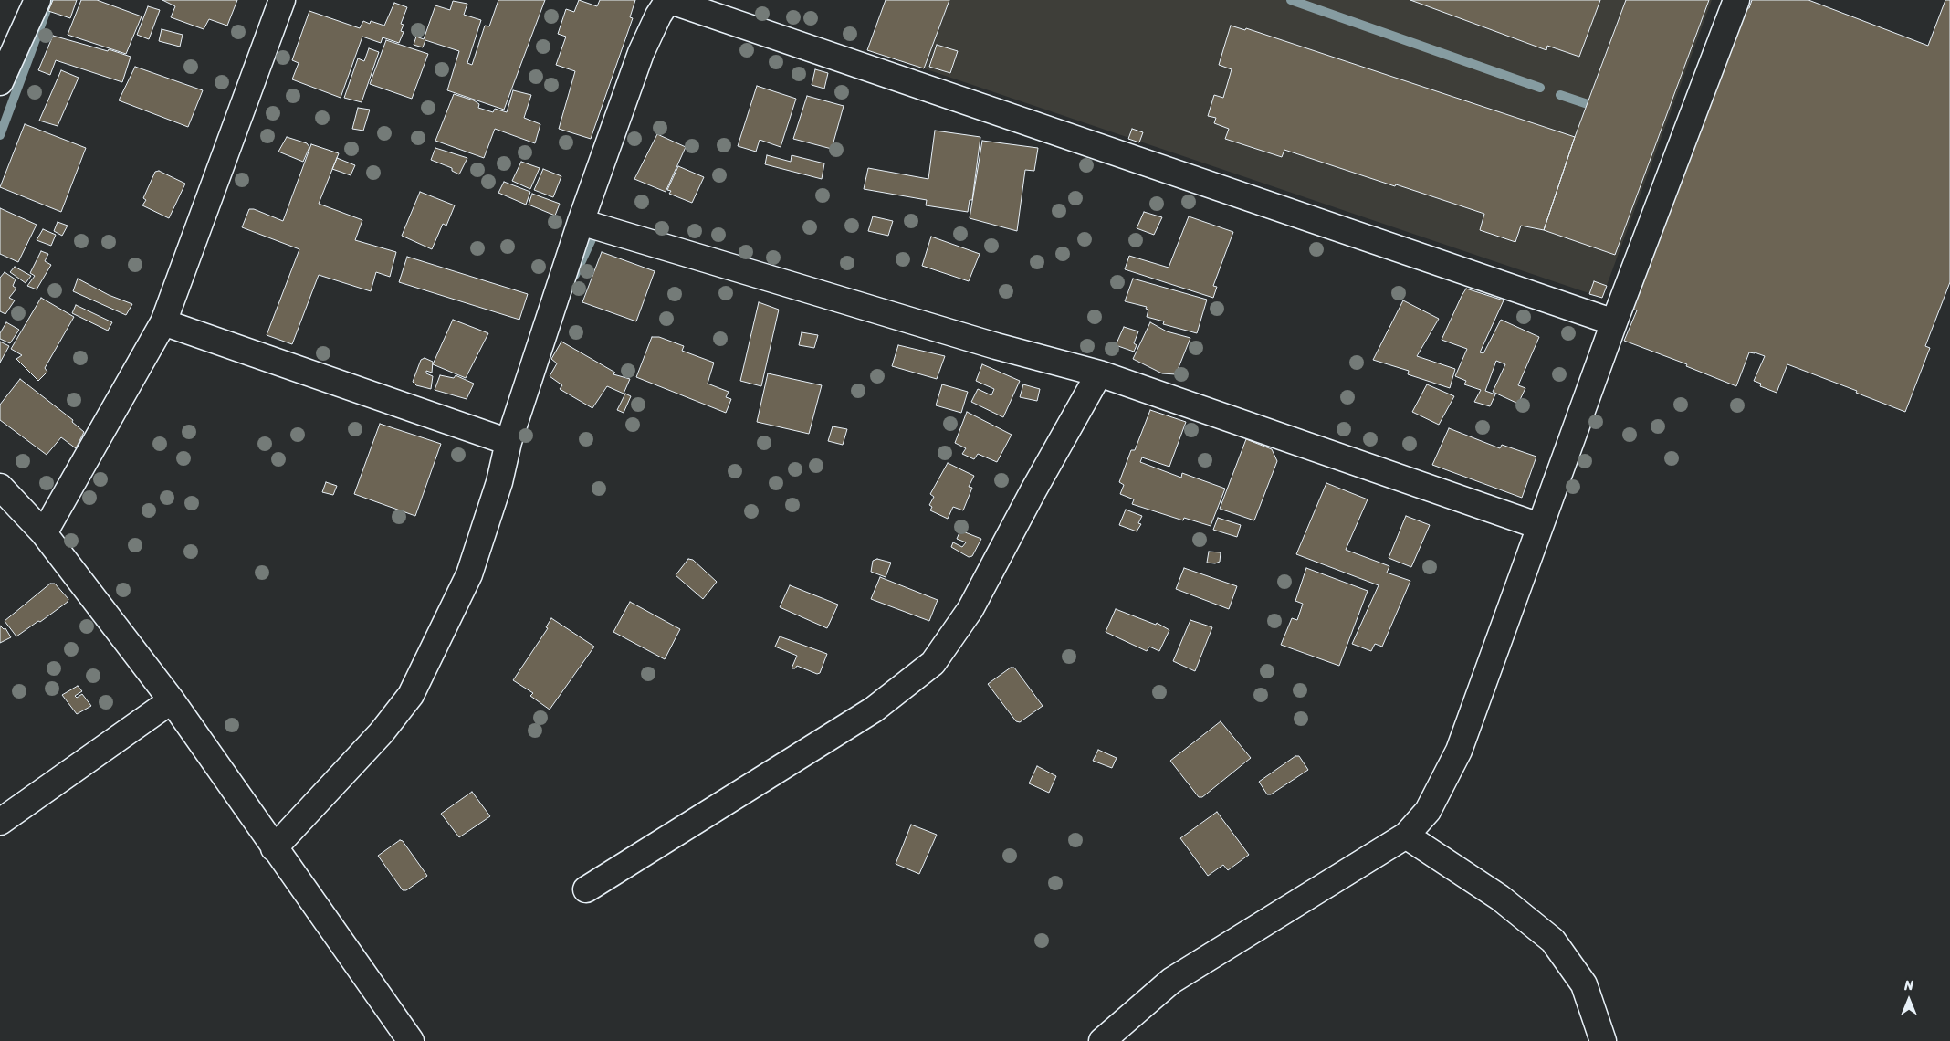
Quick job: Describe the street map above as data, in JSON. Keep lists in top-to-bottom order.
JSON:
{
  "north": "top"
}
